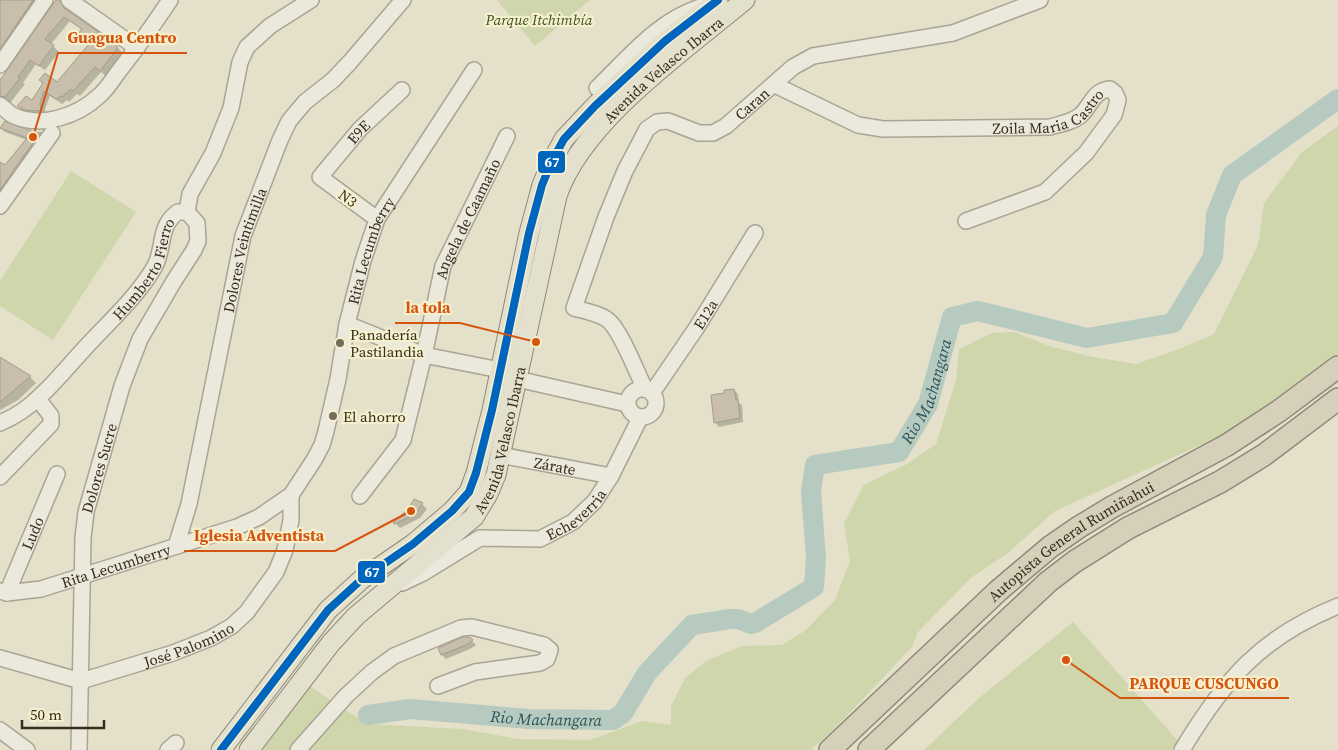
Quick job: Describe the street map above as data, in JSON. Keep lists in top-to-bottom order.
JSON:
{
  "streets": {
    "highway": ["Autopista General Rumiñahui"],
    "main road": ["Avenida Velasco Ibarra"],
    "street": [
      "Caran",
      "Zoila Maria Castro",
      "E9E",
      "N3",
      "Angela de Caamaño",
      "Dolores Veintimilla",
      "Rita Lecumberry",
      "Humberto Fierro",
      "E12a",
      "Zárate",
      "Dolores Sucre",
      "Echeverria",
      "Ludo",
      "José Palomino"
    ]
  },
  "crossings": [
    ["Avenida Velasco Ibarra", "Zárate"],
    ["Avenida Velasco Ibarra", "Echeverria"],
    ["Caran", "Zoila Maria Castro"],
    ["Caran", "E12a"],
    ["Caran", "Echeverria"],
    ["E9E", "N3"],
    ["N3", "Rita Lecumberry"],
    ["Dolores Veintimilla", "Rita Lecumberry"],
    ["Rita Lecumberry", "Dolores Sucre"],
    ["Rita Lecumberry", "Ludo"],
    ["Rita Lecumberry", "José Palomino"],
    ["Humberto Fierro", "Dolores Sucre"],
    ["E12a", "Echeverria"],
    ["Zárate", "Echeverria"],
    ["Dolores Sucre", "José Palomino"]
  ],
  "water": ["Rio Machangara"],
  "parks": ["Parque Itchimbía"],
  "places": [
    "Guagua Centro",
    "la tola",
    "Panadería Pastilandia",
    "El ahorro",
    "Iglesia Adventista",
    "PARQUE CUSCUNGO"
  ],
  "lines": ["transit line 67"],
  "scale_bar": "50 m"
}
